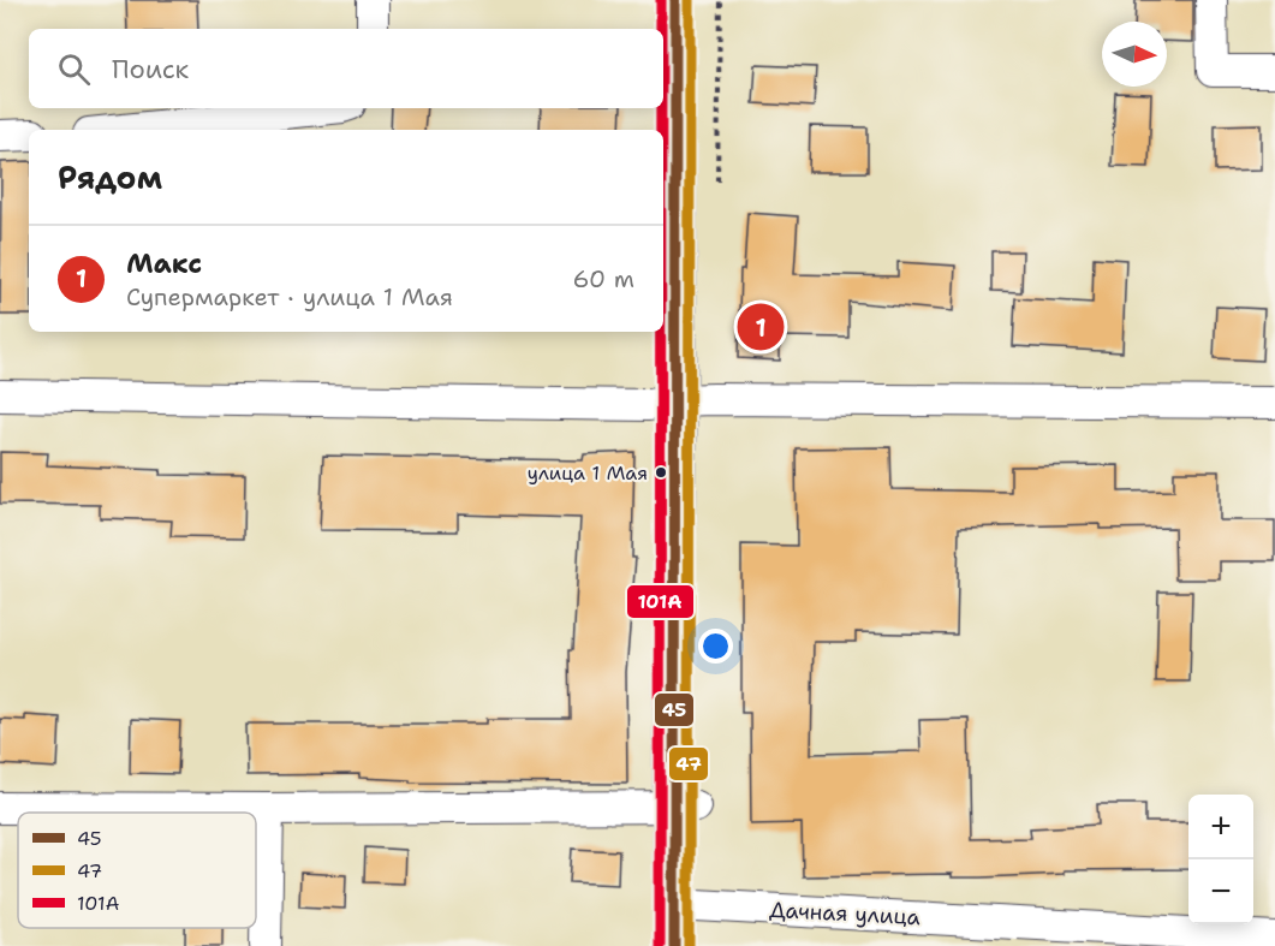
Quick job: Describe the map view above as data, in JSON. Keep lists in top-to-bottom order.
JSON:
{
  "streets": {
    "street": ["Дачная улица"]
  },
  "places": ["улица 1 Мая"],
  "lines": ["transit line 45", "transit line 47", "transit line 101А"],
  "legend": ["45", "47", "101А"],
  "north": "right",
  "page": {
    "search": "Поиск",
    "heading": "Рядом",
    "list": [
      {
        "mark": "1",
        "name": "Макс",
        "note": "Супермаркет · улица 1 Мая",
        "value": "60 m"
      }
    ],
    "pins": "1",
    "map_buttons": ["+", "−"]
  }
}
